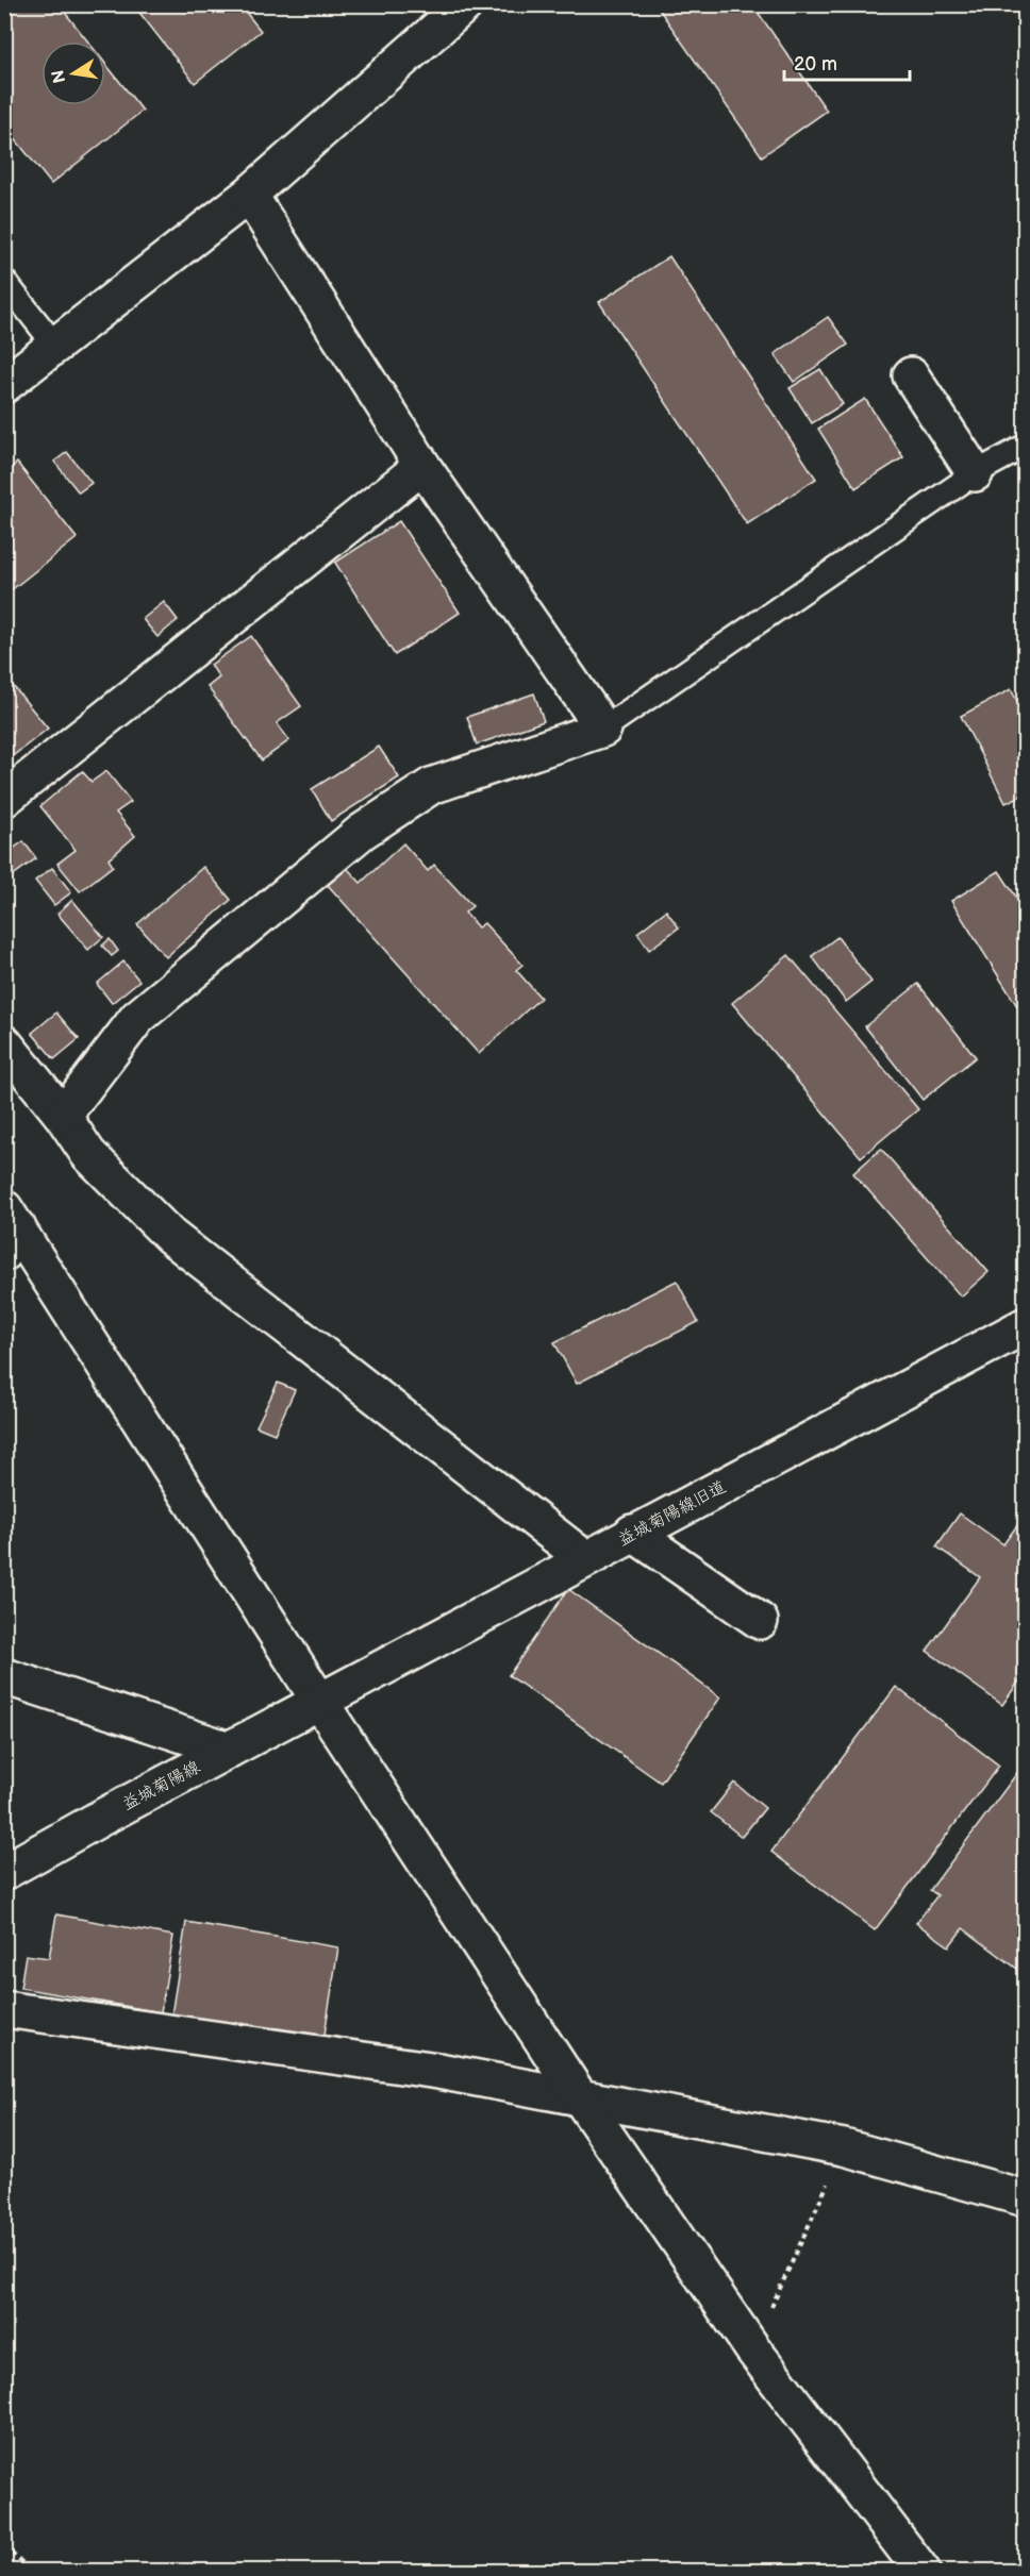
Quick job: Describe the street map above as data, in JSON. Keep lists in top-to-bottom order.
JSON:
{
  "streets": {
    "street": ["益城菊陽線旧道", "益城菊陽線"]
  },
  "crossings": [
    ["益城菊陽線旧道", "益城菊陽線"]
  ],
  "scale_bar": "20 m",
  "north": "left"
}
